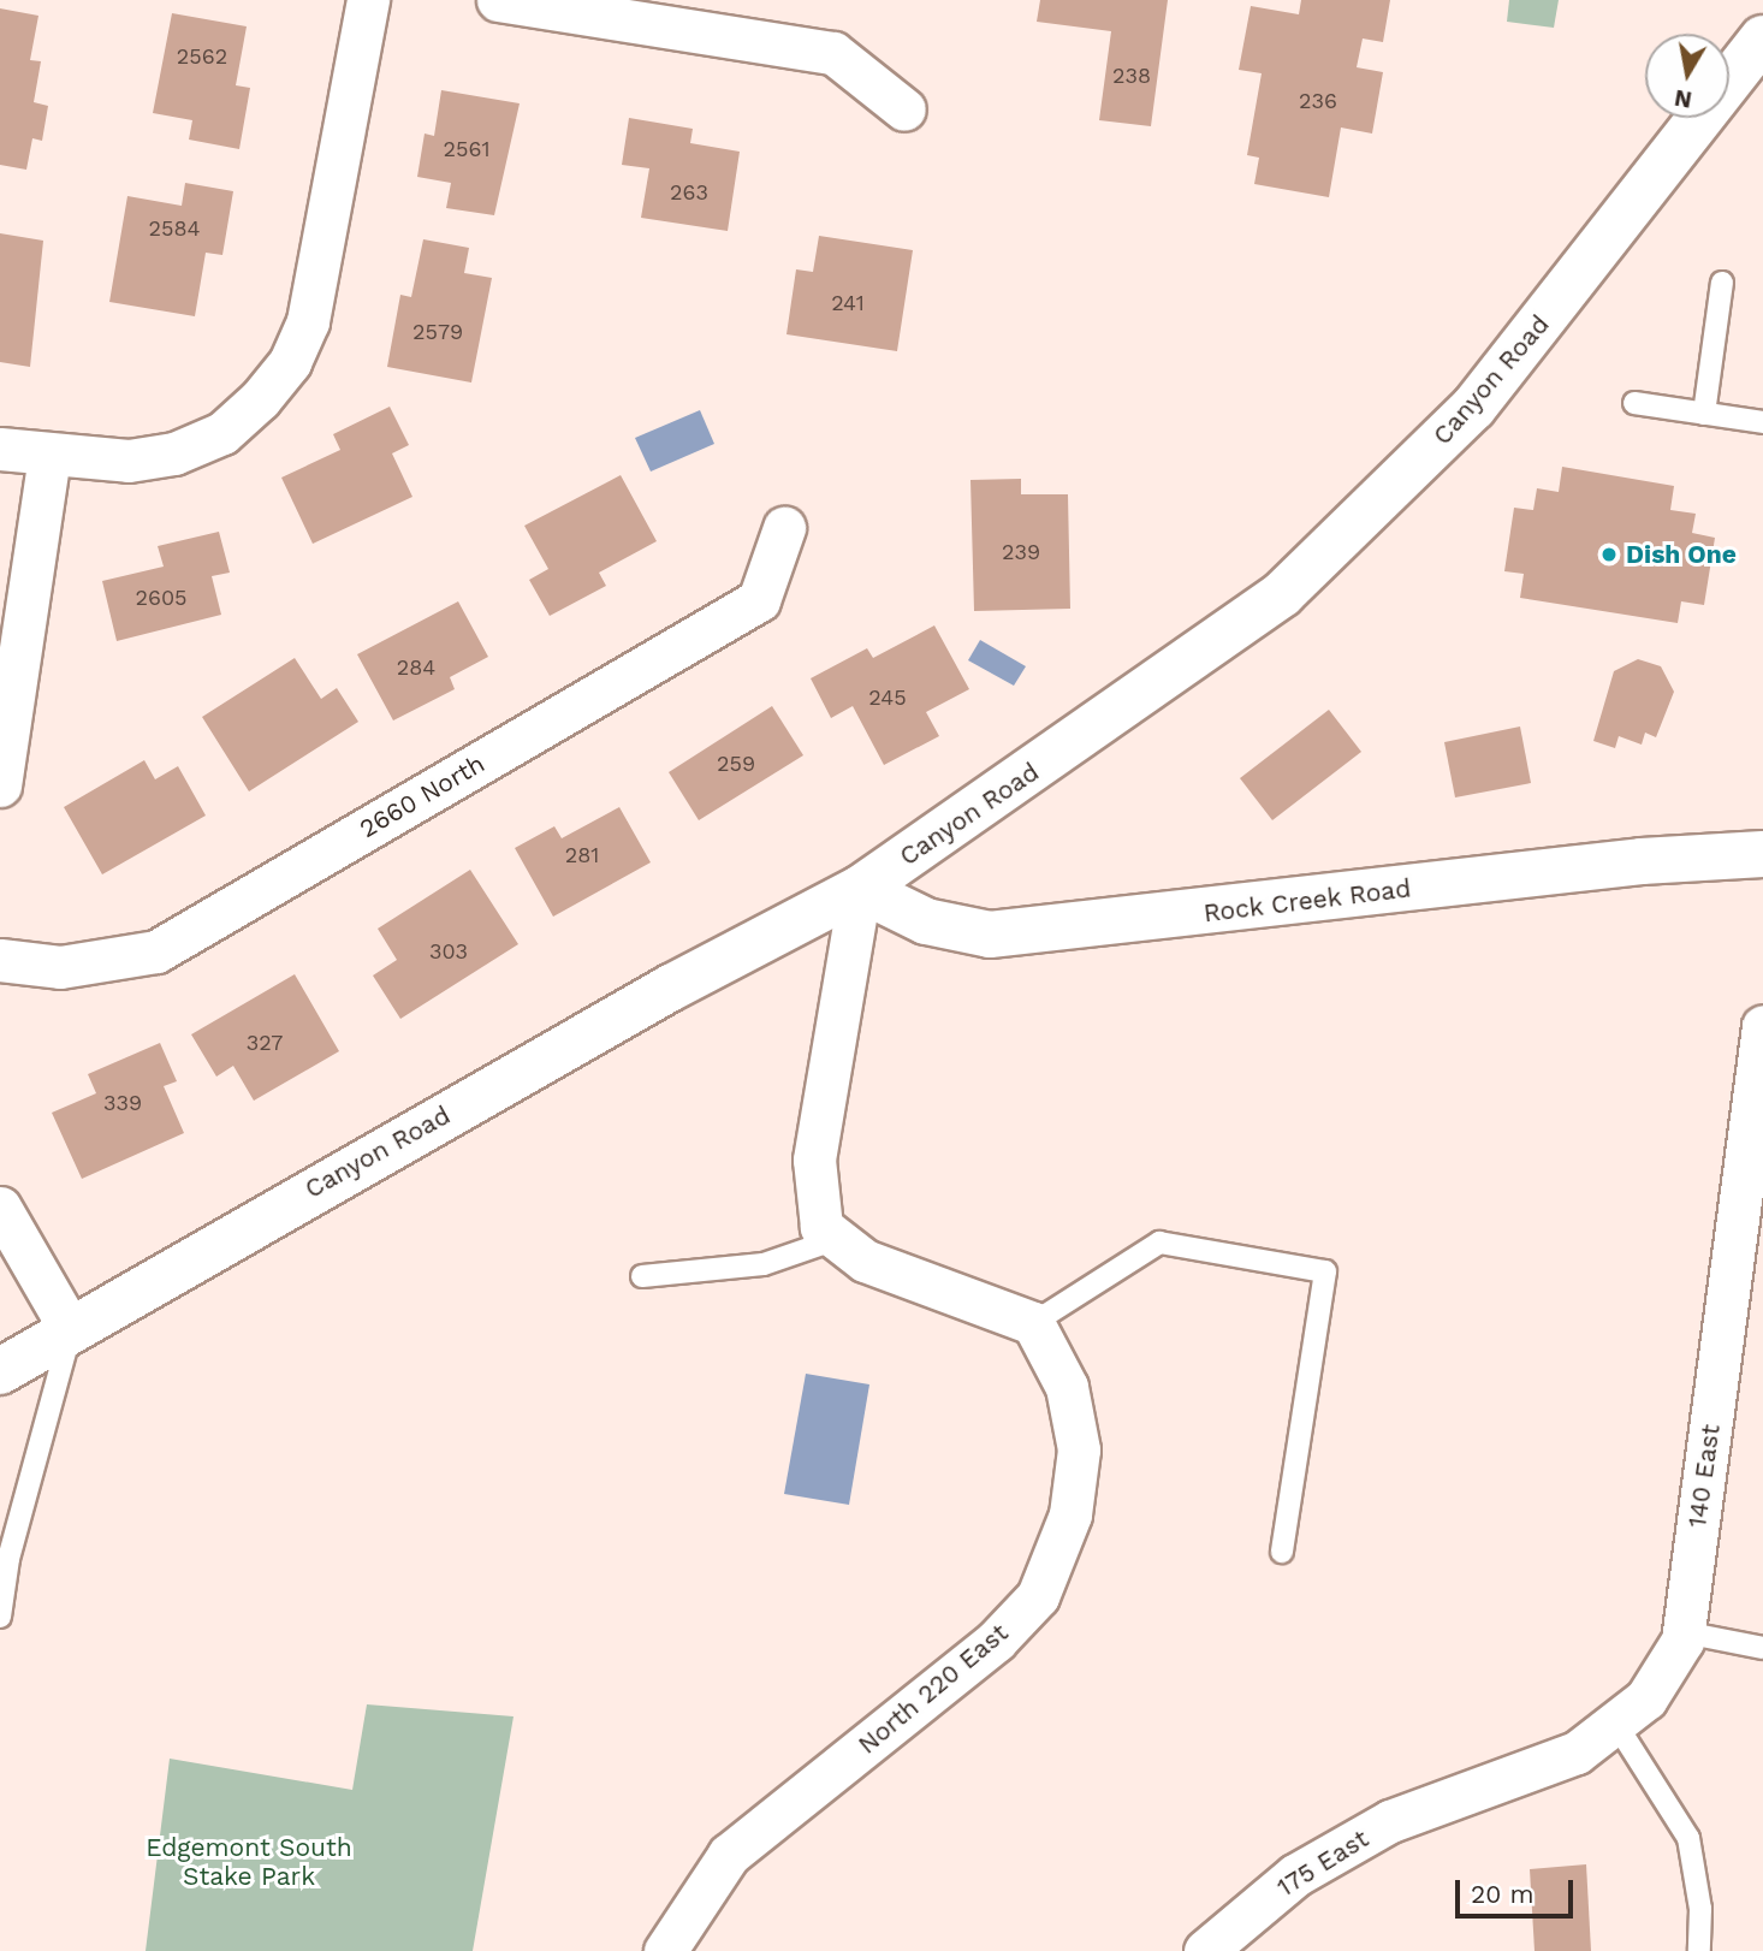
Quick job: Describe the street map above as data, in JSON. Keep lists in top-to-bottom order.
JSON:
{
  "streets": {
    "main road": ["Canyon Road", "Rock Creek Road"],
    "street": [
      "2660 North",
      "140 East",
      "North 220 East",
      "175 East"
    ]
  },
  "crossings": [
    ["Canyon Road", "Rock Creek Road"],
    ["140 East", "175 East"]
  ],
  "parks": ["Edgemont South Stake Park"],
  "places": ["Dish One"],
  "house_numbers": [
    "2562",
    "238",
    "236",
    "2561",
    "263",
    "2584",
    "241",
    "2579",
    "239",
    "2605",
    "284",
    "245",
    "259",
    "281",
    "303",
    "327",
    "339"
  ],
  "scale_bar": "20 m",
  "north": "bottom"
}
